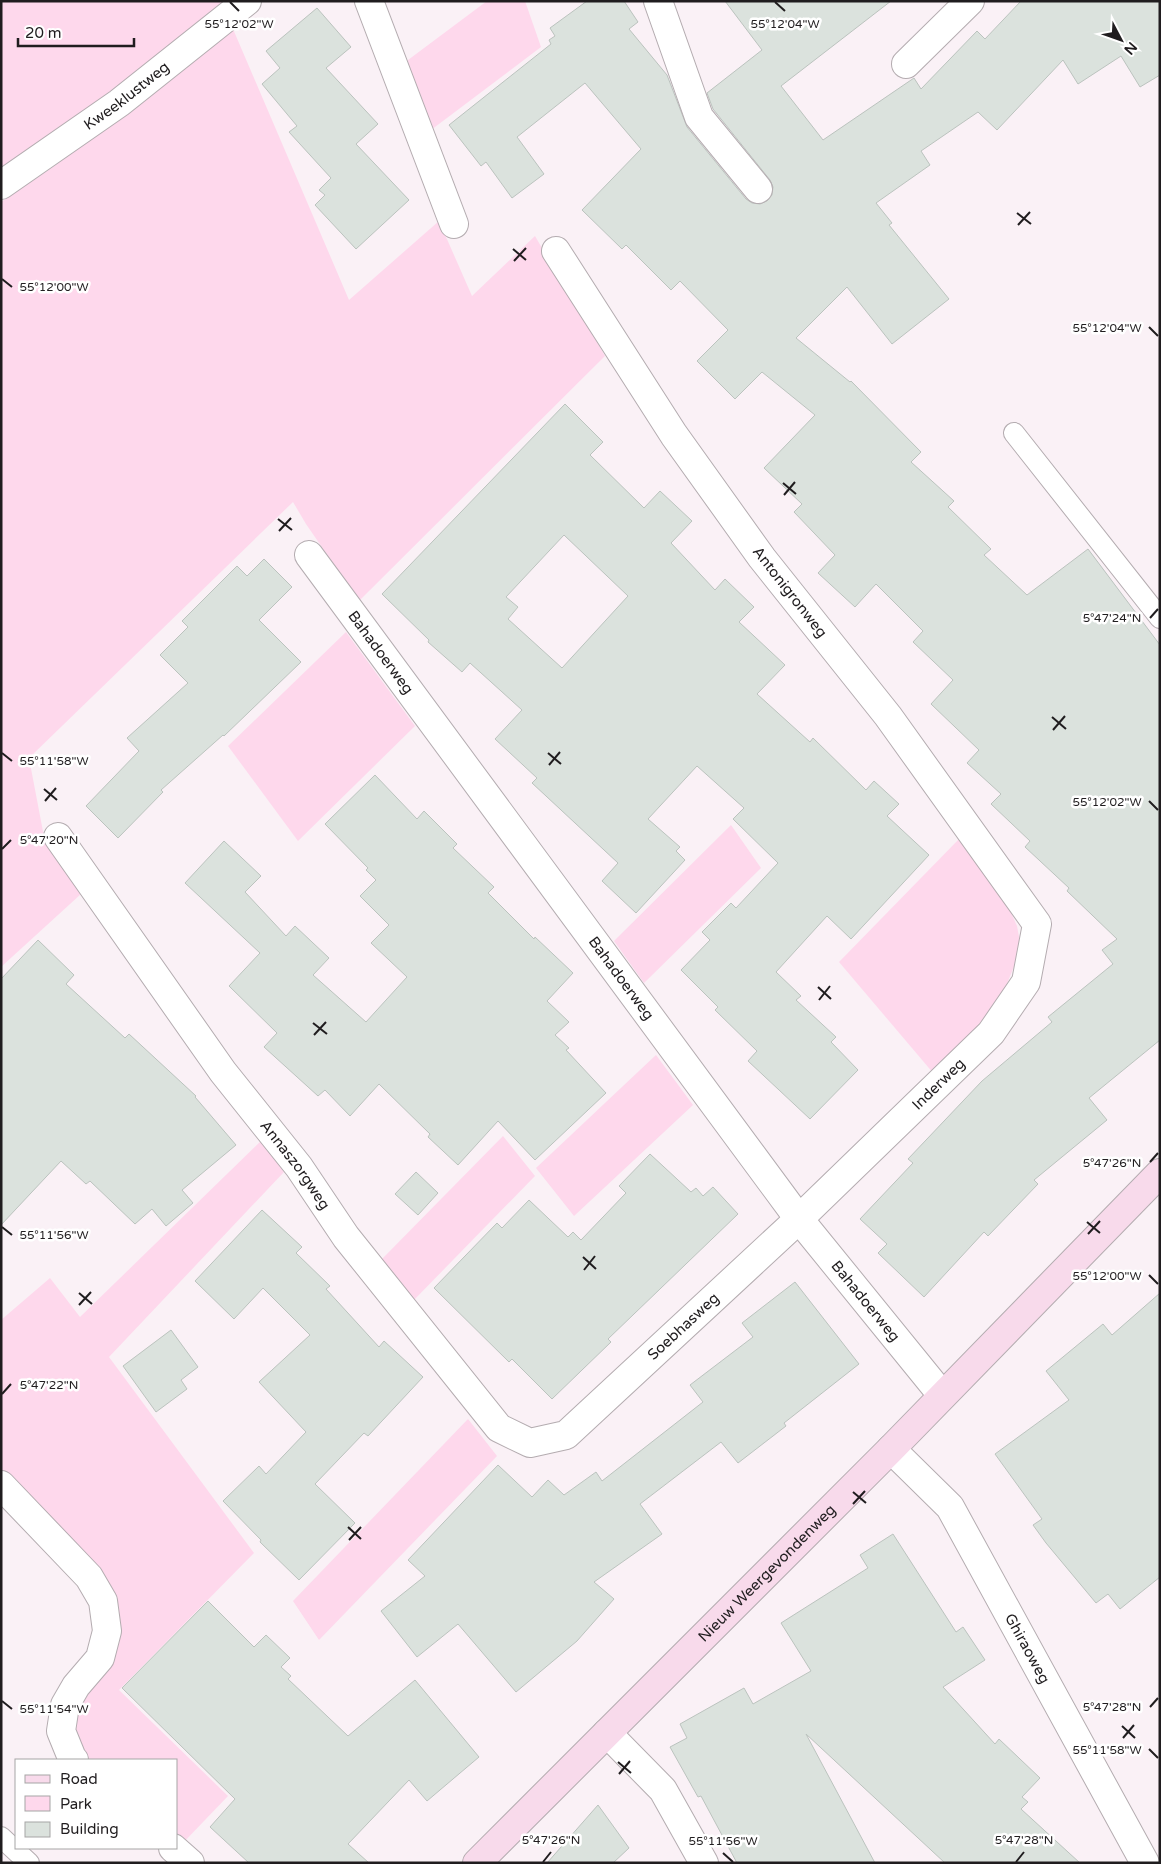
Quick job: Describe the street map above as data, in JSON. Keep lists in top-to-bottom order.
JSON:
{
  "streets": {
    "street": [
      "Kweeklustweg",
      "Antonigronweg",
      "Bahadoerweg",
      "Inderweg",
      "Annaszorgweg",
      "Soebhasweg",
      "Nieuw Weergevondenweg",
      "Ghiraoweg"
    ]
  },
  "crossings": [
    ["Antonigronweg", "Inderweg"],
    ["Bahadoerweg", "Inderweg"],
    ["Bahadoerweg", "Soebhasweg"],
    ["Bahadoerweg", "Nieuw Weergevondenweg"],
    ["Inderweg", "Soebhasweg"],
    ["Annaszorgweg", "Soebhasweg"],
    ["Nieuw Weergevondenweg", "Ghiraoweg"]
  ],
  "legend": ["Road", "Park", "Building"],
  "scale_bar": "20 m",
  "north": "bottom right",
  "coordinates": [
    "55°12'02\"W",
    "55°12'04\"W",
    "55°12'00\"W",
    "5°47'24\"N",
    "55°11'58\"W",
    "5°47'20\"N",
    "5°47'26\"N",
    "55°11'56\"W",
    "5°47'22\"N",
    "5°47'28\"N",
    "55°11'54\"W"
  ]
}
